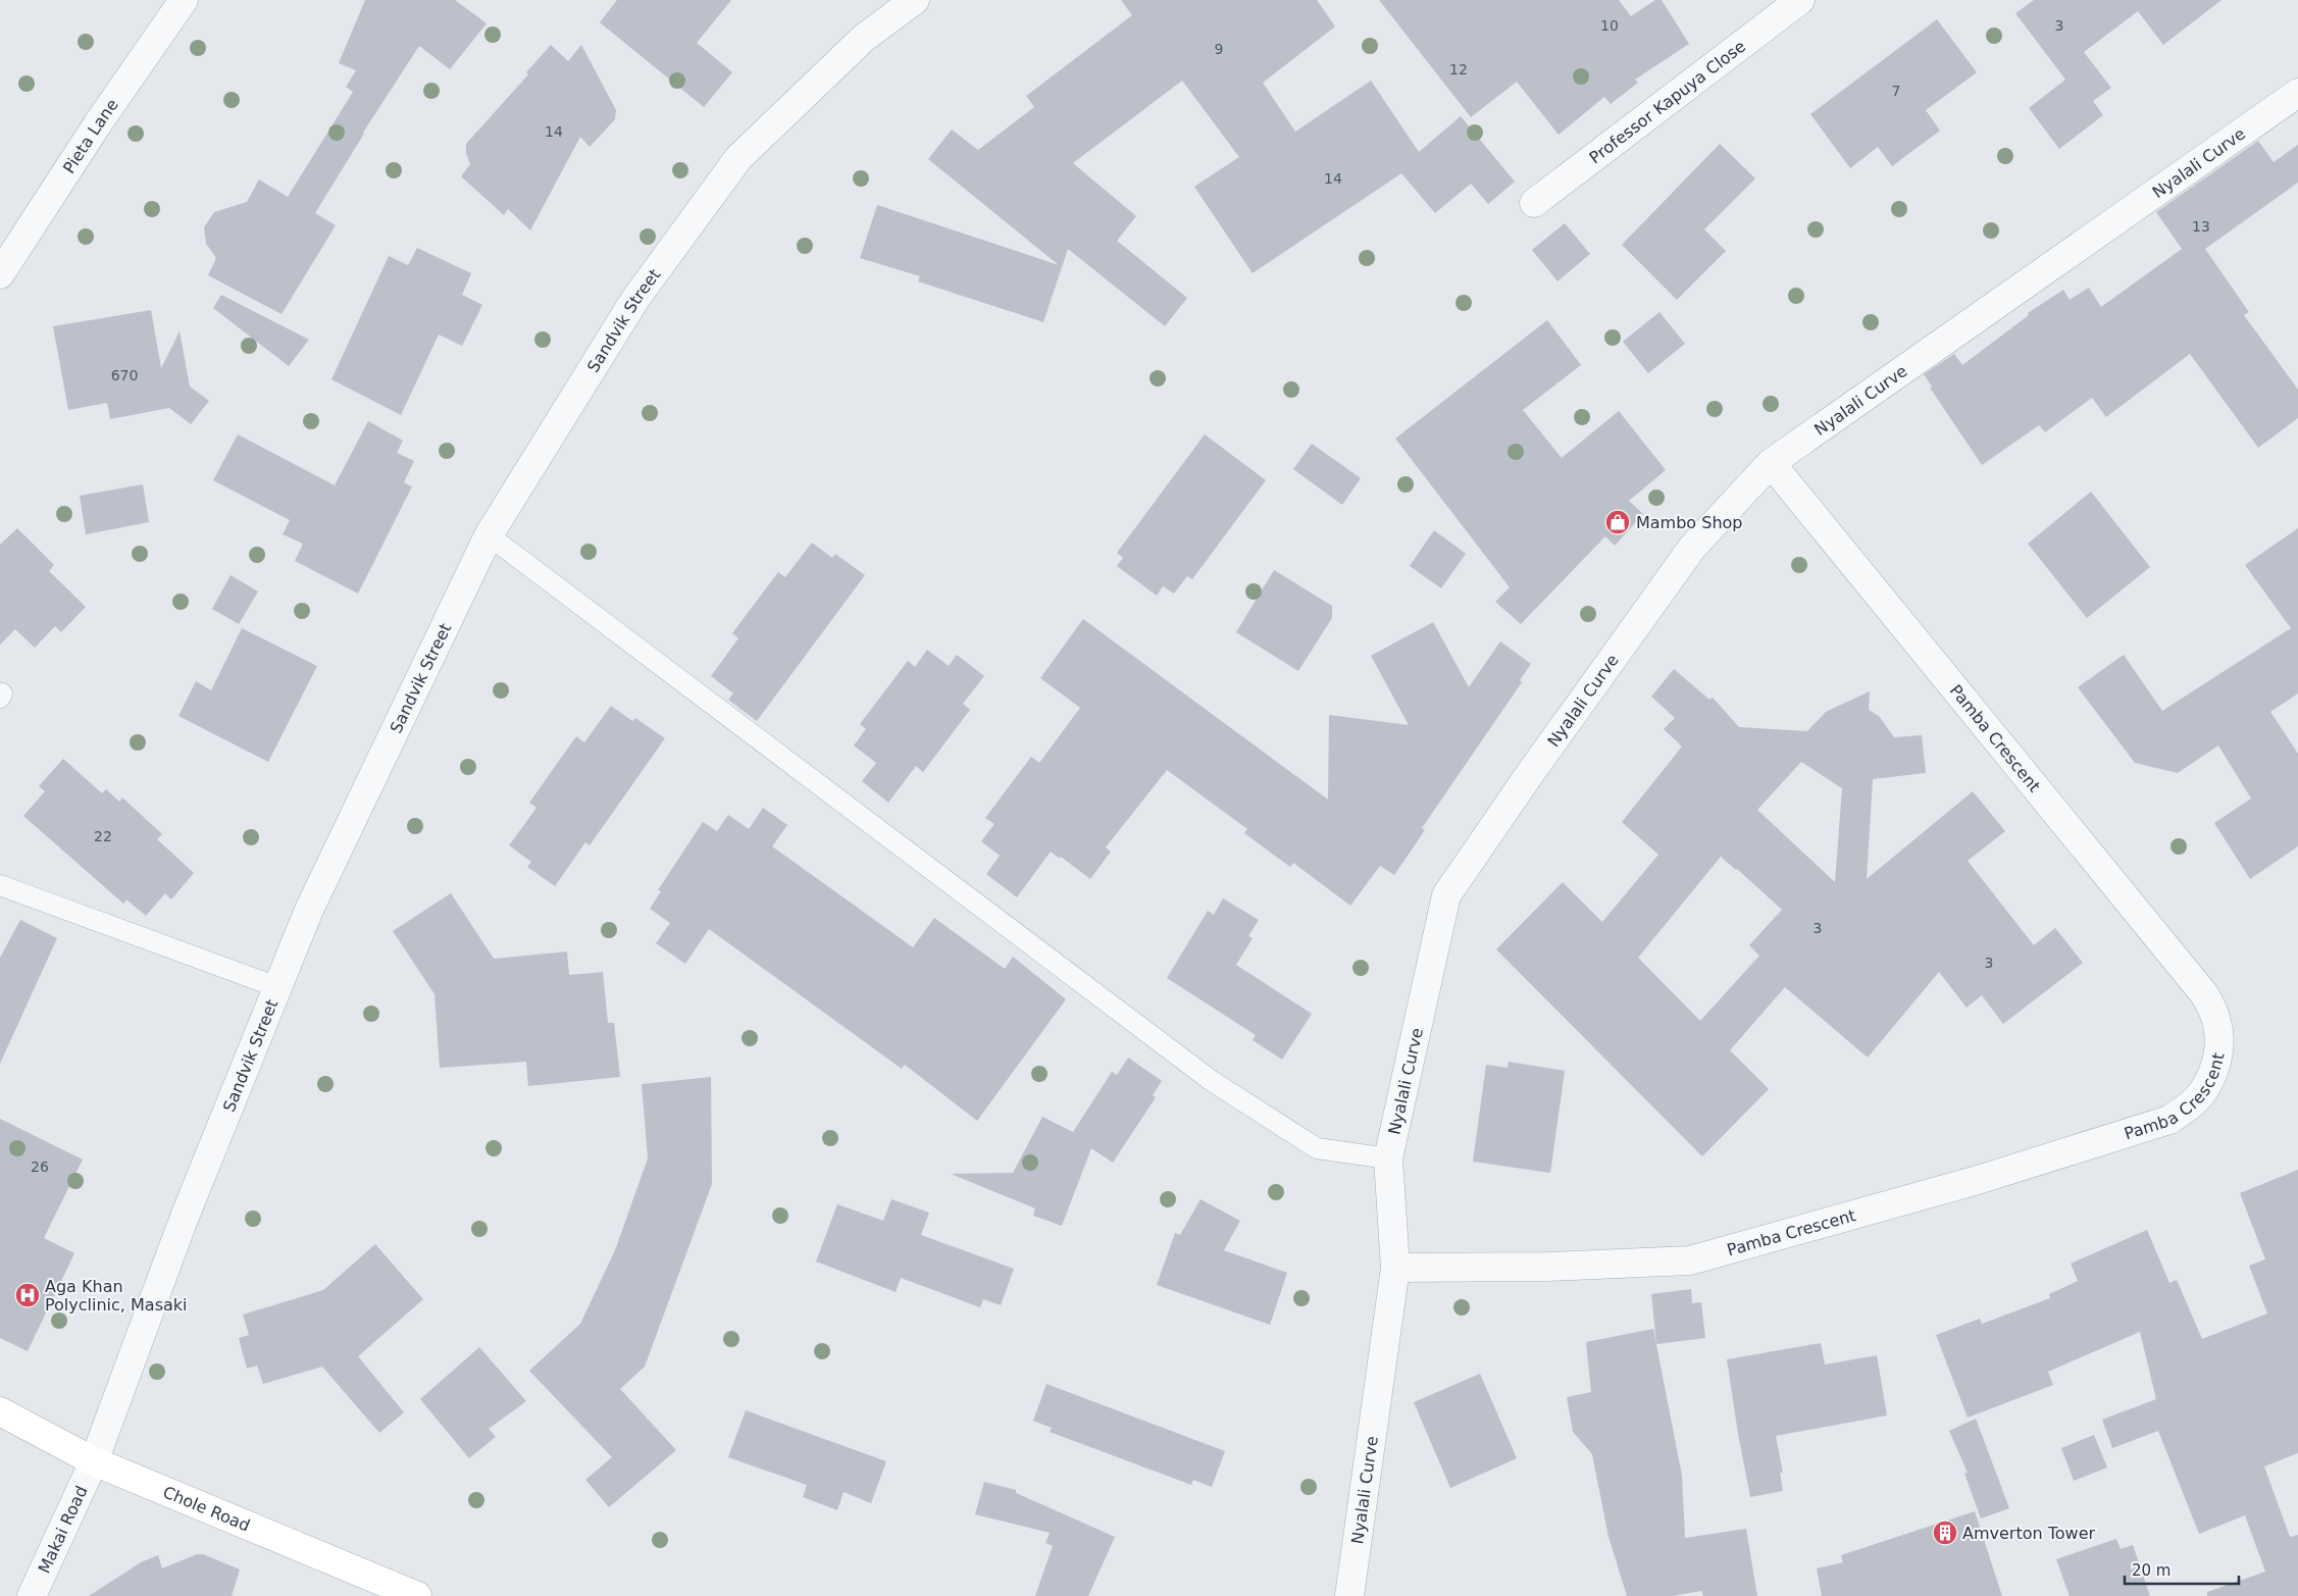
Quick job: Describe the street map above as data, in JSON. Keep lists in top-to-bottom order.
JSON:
{
  "streets": {
    "street": [
      "Professor Kapuya Close",
      "Pieta Lane",
      "Nyalali Curve",
      "Sandvik Street",
      "Pamba Crescent",
      "Chole Road",
      "Makai Road"
    ]
  },
  "crossings": [
    ["Nyalali Curve", "Pamba Crescent"],
    ["Sandvik Street", "Chole Road"],
    ["Sandvik Street", "Makai Road"],
    ["Chole Road", "Makai Road"]
  ],
  "places": {
    "shop": ["Mambo Shop"],
    "hospital": ["Aga Khan Polyclinic, Masaki"],
    "building": ["Amverton Tower"]
  },
  "house_numbers": [
    "10",
    "3",
    "9",
    "12",
    "7",
    "14",
    "14",
    "13",
    "670",
    "22",
    "3",
    "3",
    "26"
  ],
  "scale_bar": "20 m"
}
